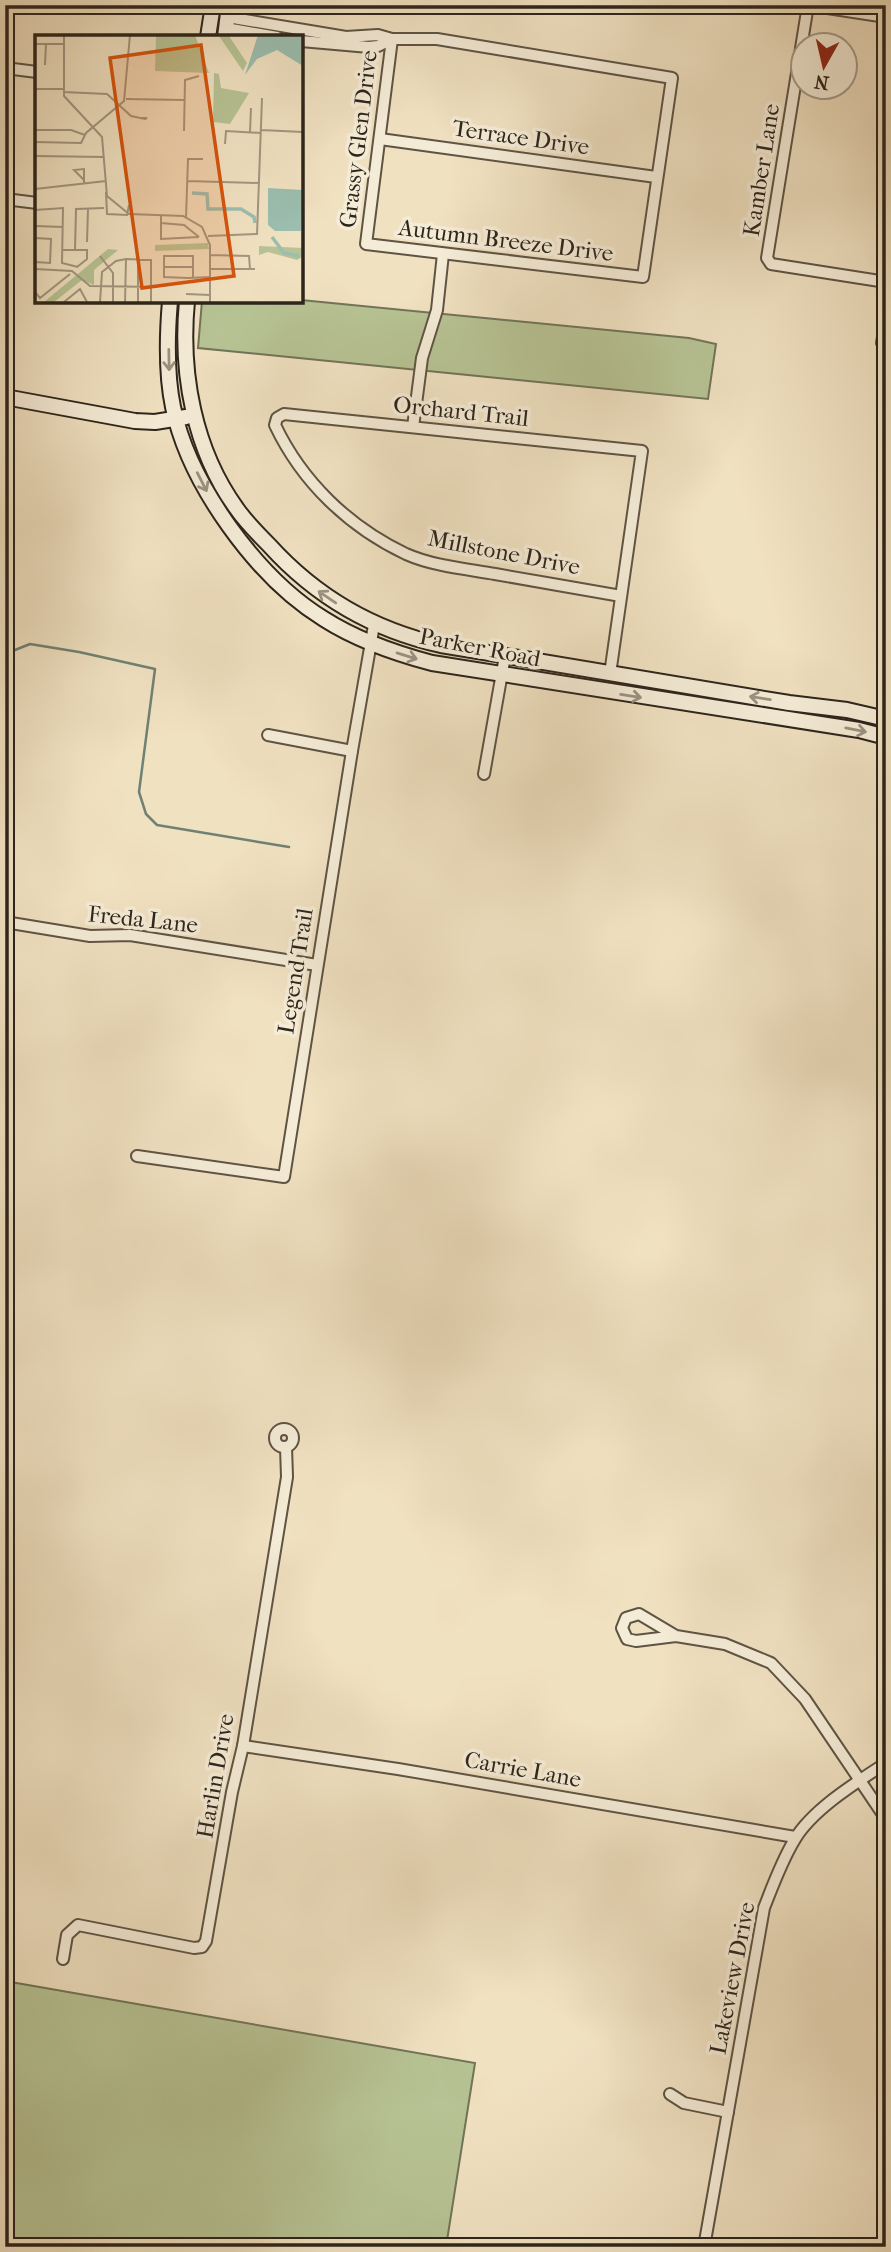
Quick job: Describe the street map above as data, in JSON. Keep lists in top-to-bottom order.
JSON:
{
  "streets": {
    "main road": ["Parker Road"],
    "street": [
      "Terrace Drive",
      "Grassy Glen Drive",
      "Kamber Lane",
      "Autumn Breeze Drive",
      "Orchard Trail",
      "Millstone Drive",
      "Freda Lane",
      "Legend Trail",
      "Carrie Lane",
      "Harlin Drive",
      "Lakeview Drive"
    ]
  },
  "crossings": [
    ["Terrace Drive", "Grassy Glen Drive"],
    ["Terrace Drive", "Autumn Breeze Drive"],
    ["Grassy Glen Drive", "Autumn Breeze Drive"],
    ["Orchard Trail", "Millstone Drive"],
    ["Parker Road", "Legend Trail"],
    ["Freda Lane", "Legend Trail"],
    ["Carrie Lane", "Harlin Drive"],
    ["Carrie Lane", "Lakeview Drive"]
  ],
  "north": "bottom"
}
